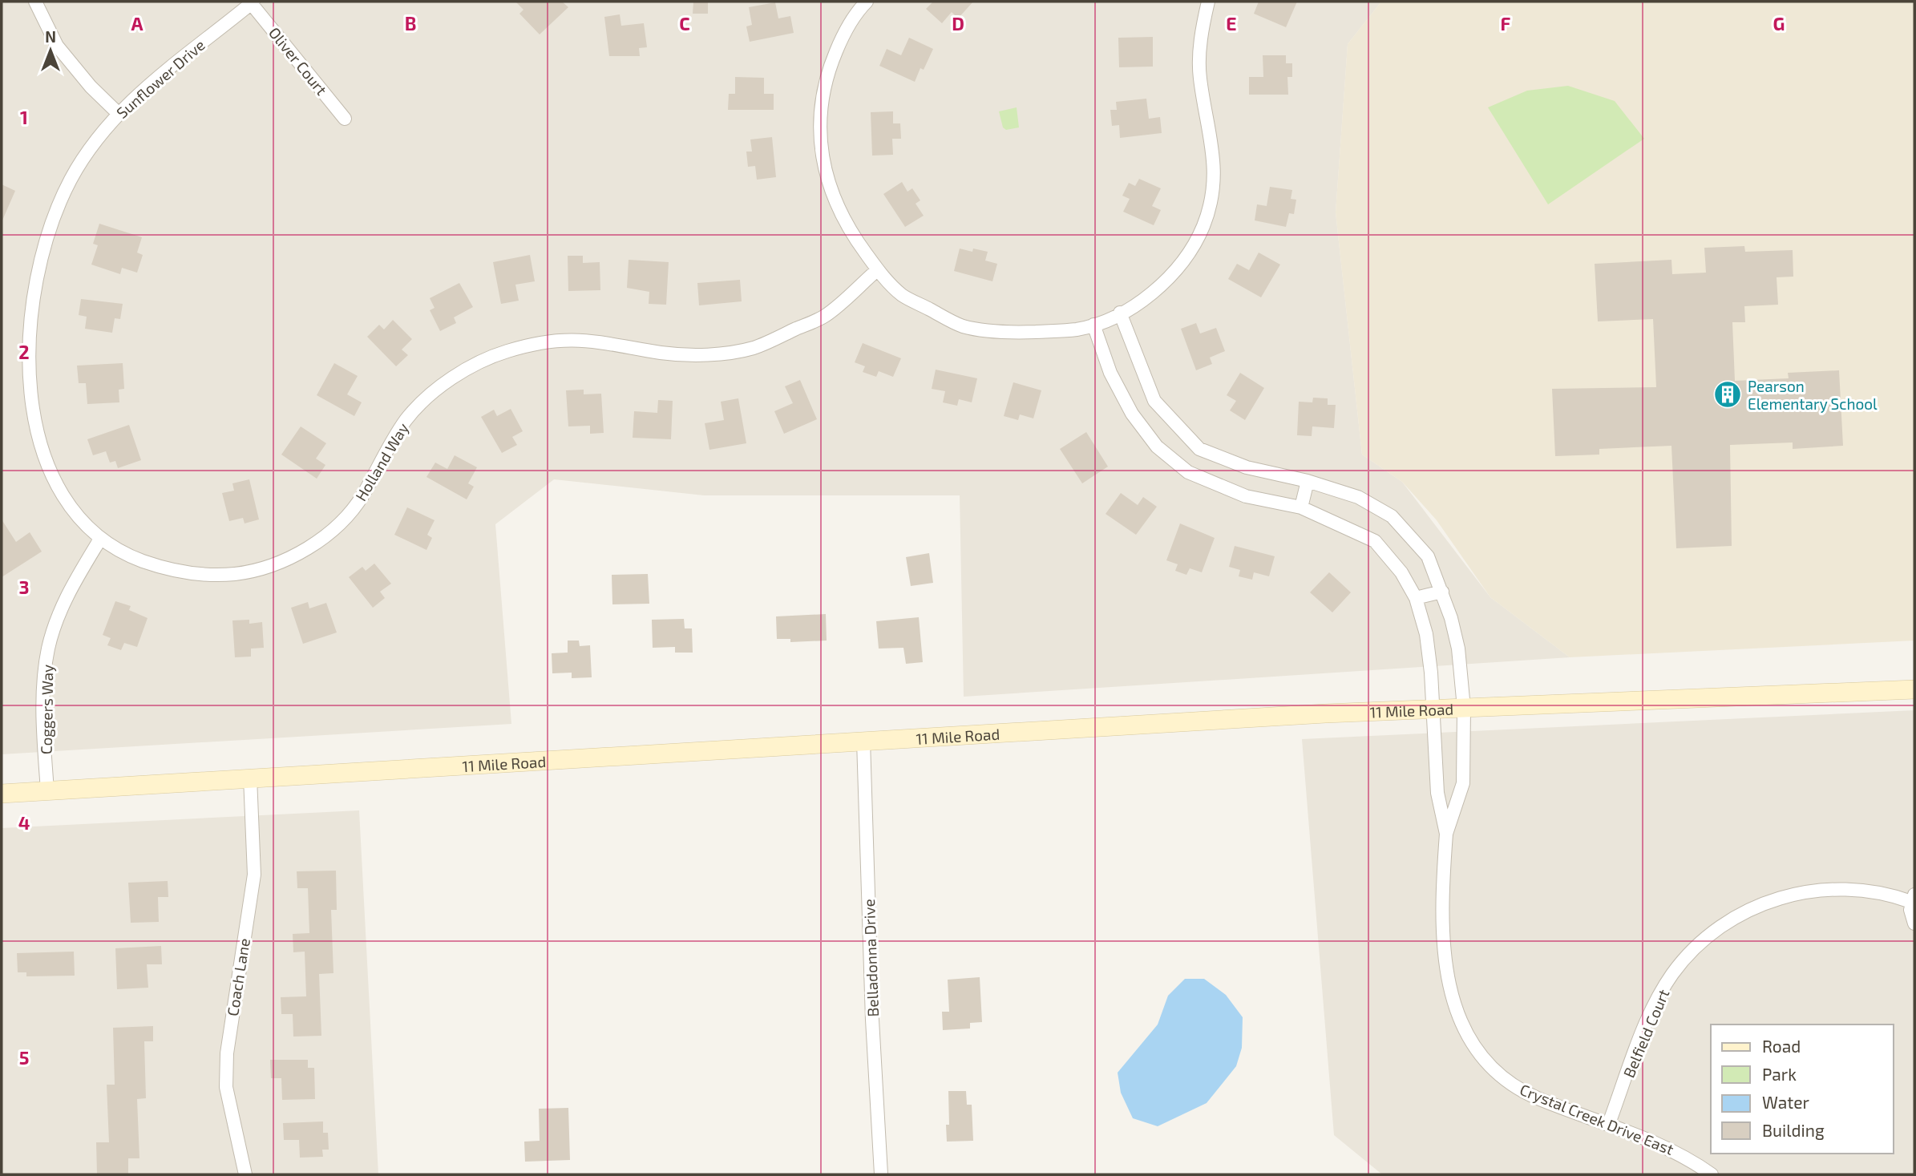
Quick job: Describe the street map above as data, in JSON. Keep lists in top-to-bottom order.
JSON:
{
  "streets": {
    "street": [
      "Oliver Court",
      "Sunflower Drive",
      "Holland Way",
      "Coggers Way",
      "11 Mile Road",
      "Belladonna Drive",
      "Coach Lane",
      "Belfield Court",
      "Crystal Creek Drive East"
    ]
  },
  "crossings": [
    ["Oliver Court", "Sunflower Drive"],
    ["Sunflower Drive", "Holland Way"],
    ["Sunflower Drive", "Coggers Way"],
    ["Holland Way", "Coggers Way"],
    ["Coggers Way", "11 Mile Road"],
    ["11 Mile Road", "Belladonna Drive"],
    ["11 Mile Road", "Coach Lane"],
    ["11 Mile Road", "Crystal Creek Drive East"],
    ["Belfield Court", "Crystal Creek Drive East"]
  ],
  "places": {
    "building": ["Pearson Elementary School"]
  },
  "legend": [
    "Road",
    "Park",
    "Water",
    "Building"
  ],
  "north": "top",
  "grid": {
    "columns": [
      "A",
      "B",
      "C",
      "D",
      "E",
      "F",
      "G"
    ],
    "rows": [
      "1",
      "2",
      "3",
      "4",
      "5"
    ]
  }
}
